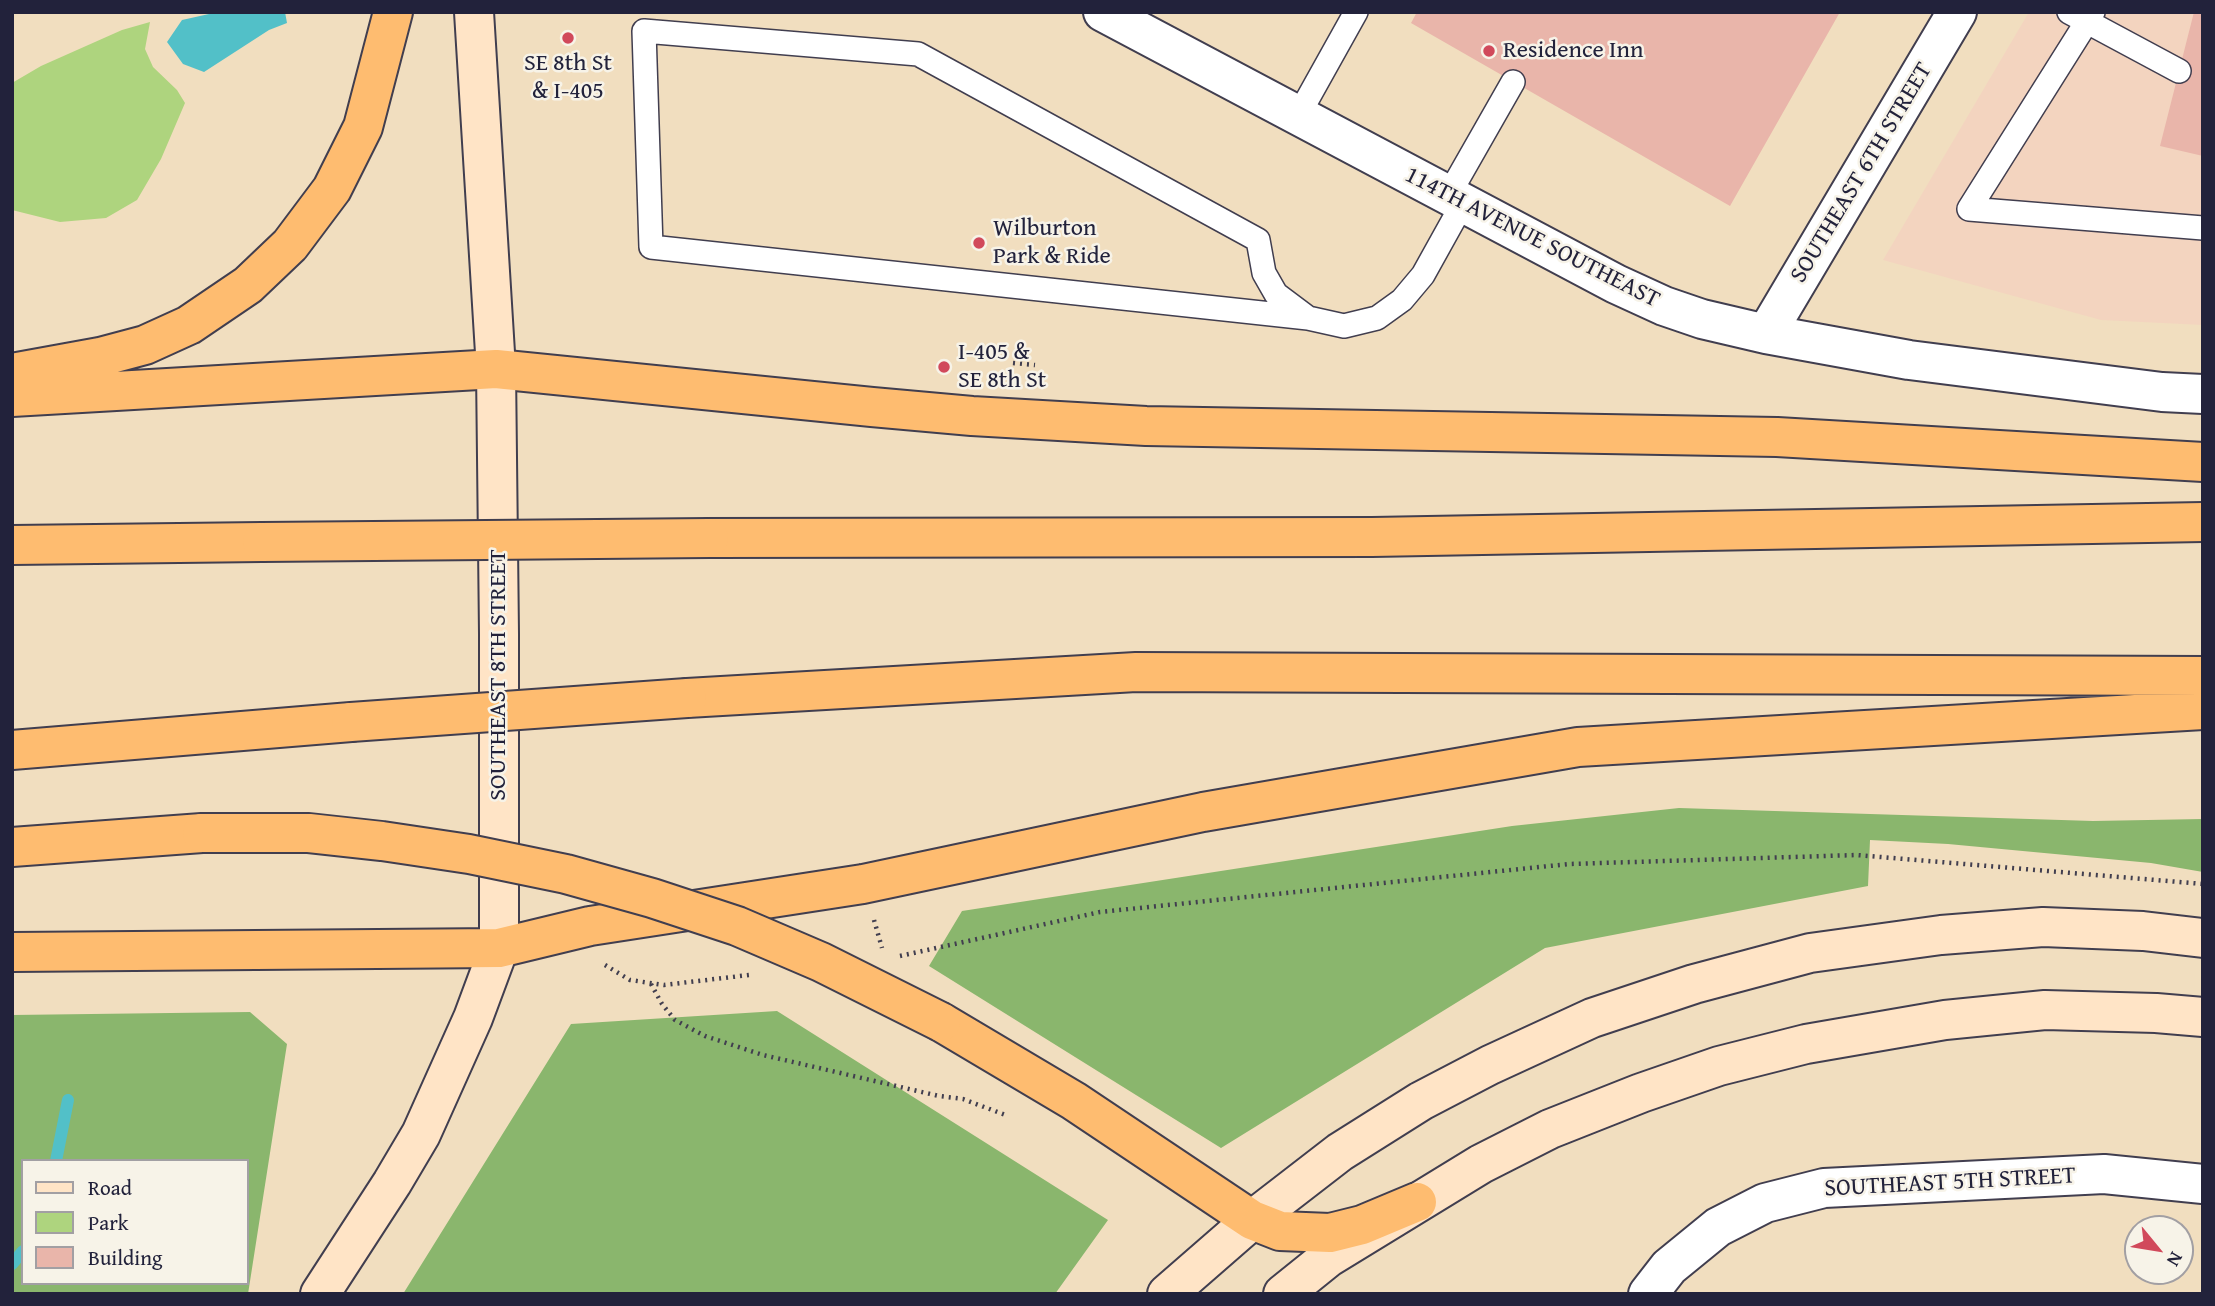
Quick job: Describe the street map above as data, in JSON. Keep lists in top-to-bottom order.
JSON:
{
  "streets": {
    "main road": ["SOUTHEAST 8TH STREET"],
    "street": ["SOUTHEAST 6TH STREET", "114TH AVENUE SOUTHEAST", "SOUTHEAST 5TH STREET"]
  },
  "crossings": [
    ["SOUTHEAST 6TH STREET", "114TH AVENUE SOUTHEAST"]
  ],
  "places": [
    "SE 8th St & I-405",
    "Residence Inn",
    "Wilburton Park & Ride",
    "I-405 & SE 8th St"
  ],
  "legend": ["Road", "Park", "Building"],
  "north": "bottom right"
}
